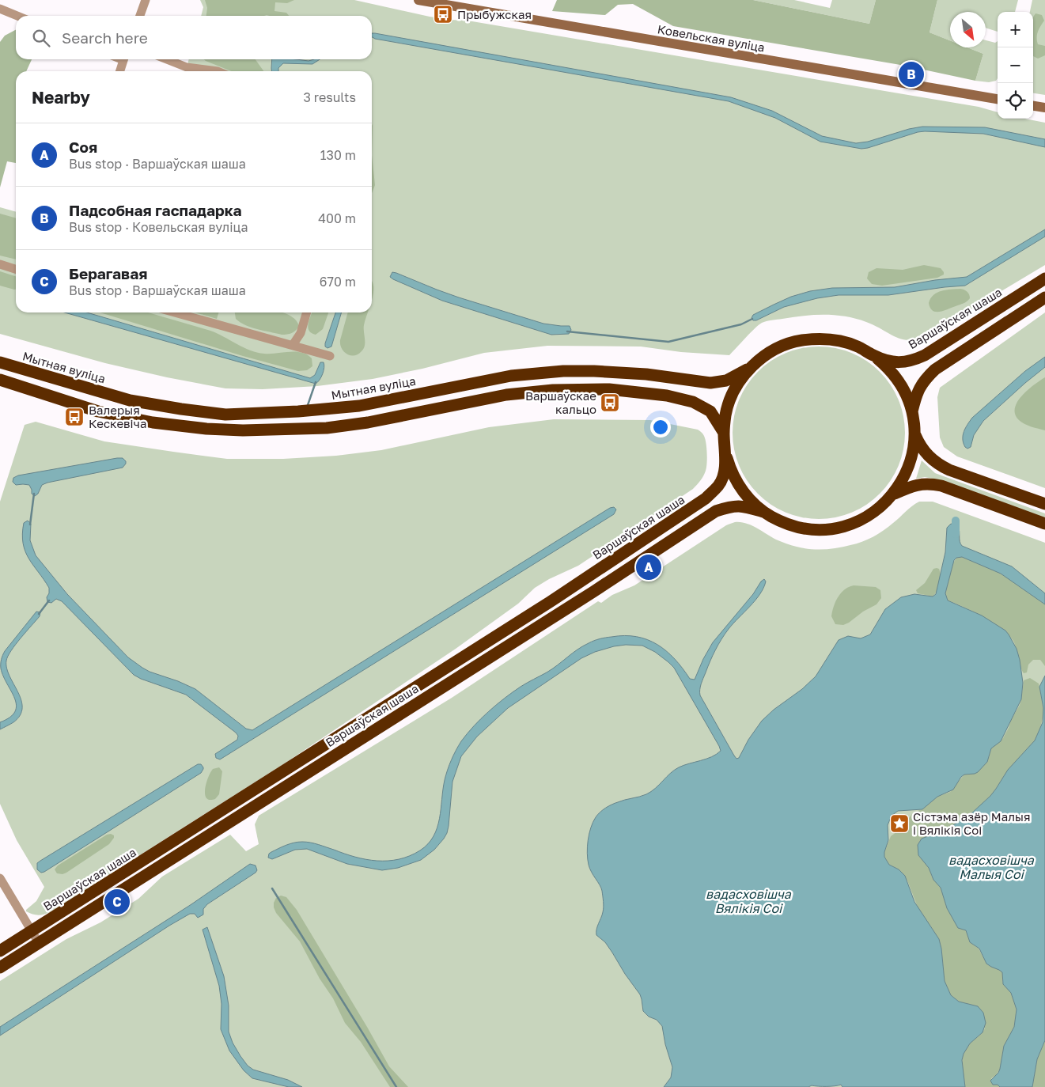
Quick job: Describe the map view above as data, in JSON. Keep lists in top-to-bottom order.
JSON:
{
  "streets": {
    "highway": ["Варшаўская шаша", "Мытная вуліца"],
    "main road": ["Ковельская вуліца"]
  },
  "crossings": [
    ["Варшаўская шаша", "Мытная вуліца"]
  ],
  "water": ["вадасховішча Малыя Соі", "вадасховішча Вялікія Соі"],
  "places": {
    "bus stop": ["Прыбужская", "Варшаўскае кальцо", "Валерыя Кескевіча"],
    "place": ["Сістэма азёр Малыя і Вялікія Соі"]
  },
  "north": "bottom right",
  "page": {
    "map_buttons": ["+", "−"],
    "search": "Search here",
    "pins": ["B", "A", "C"],
    "heading": ["Nearby", "3 results"],
    "list": [
      {
        "mark": "A",
        "name": "Соя",
        "note": "Bus stop · Варшаўская шаша",
        "value": "130 m"
      },
      {
        "mark": "B",
        "name": "Падсобная гаспадарка",
        "note": "Bus stop · Ковельская вуліца",
        "value": "400 m"
      },
      {
        "mark": "C",
        "name": "Берагавая",
        "note": "Bus stop · Варшаўская шаша",
        "value": "670 m"
      }
    ]
  }
}
